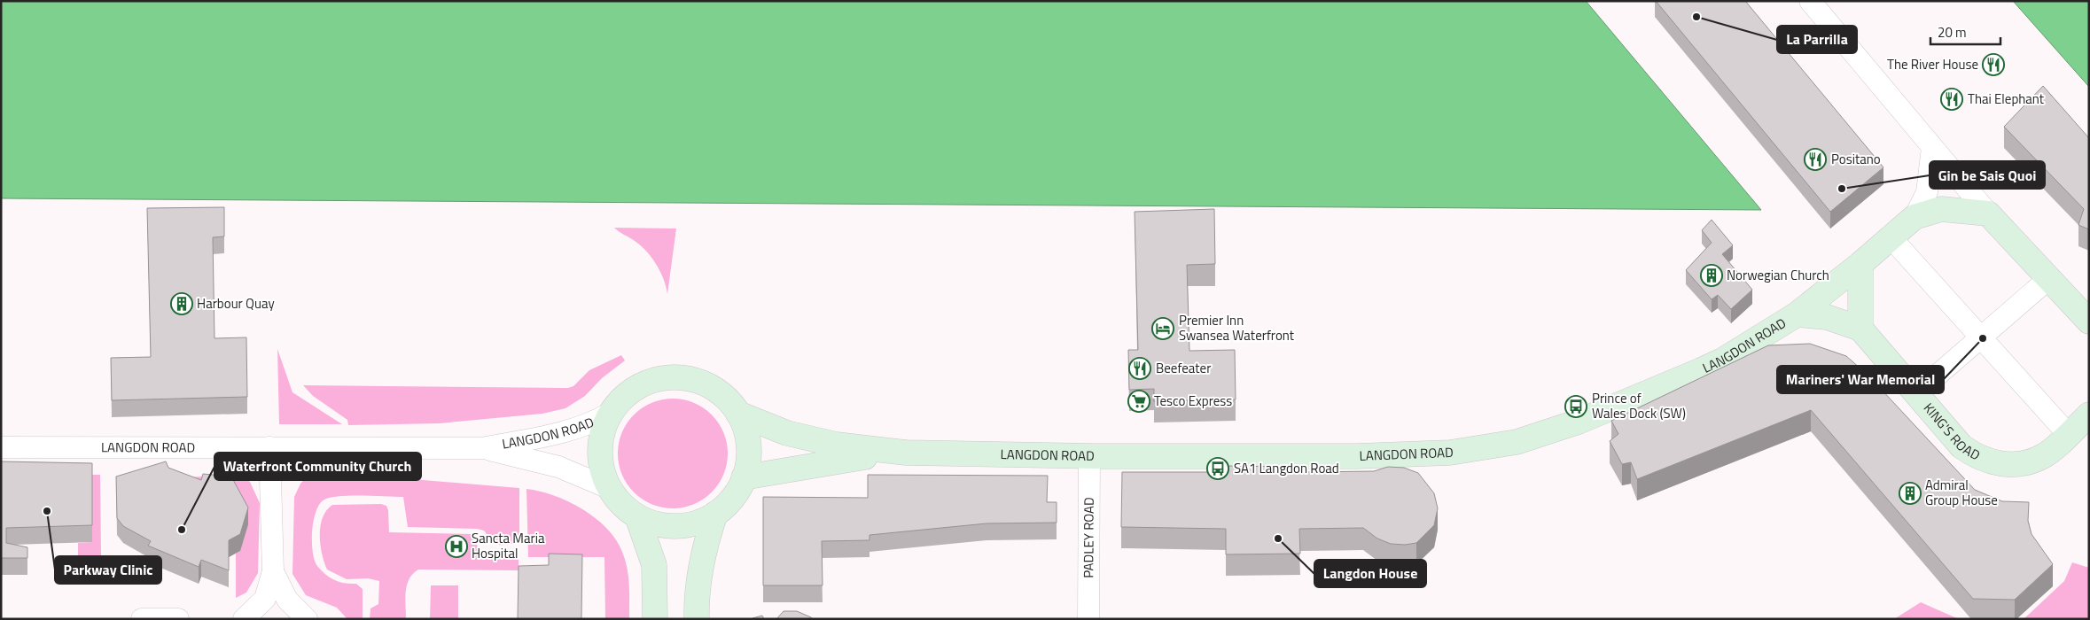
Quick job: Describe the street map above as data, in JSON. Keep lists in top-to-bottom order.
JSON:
{
  "streets": {
    "street": ["LANGDON ROAD", "KING'S ROAD", "PADLEY ROAD"]
  },
  "crossings": [
    ["LANGDON ROAD", "KING'S ROAD"],
    ["LANGDON ROAD", "PADLEY ROAD"]
  ],
  "places": {
    "other": [
      "La Parrilla",
      "Gin be Sais Quoi",
      "Mariners' War Memorial",
      "Parkway Clinic",
      "Waterfront Community Church",
      "Langdon House"
    ],
    "restaurant": [
      "The River House",
      "Thai Elephant",
      "Positano",
      "Beefeater"
    ],
    "building": ["Norwegian Church", "Harbour Quay", "Admiral Group House"],
    "hotel": ["Premier Inn Swansea Waterfront"],
    "supermarket": ["Tesco Express"],
    "bus stop": ["Prince of Wales Dock (SW)", "SA1 Langdon Road"],
    "hospital": ["Sancta Maria Hospital"]
  },
  "scale_bar": "20 m"
}
